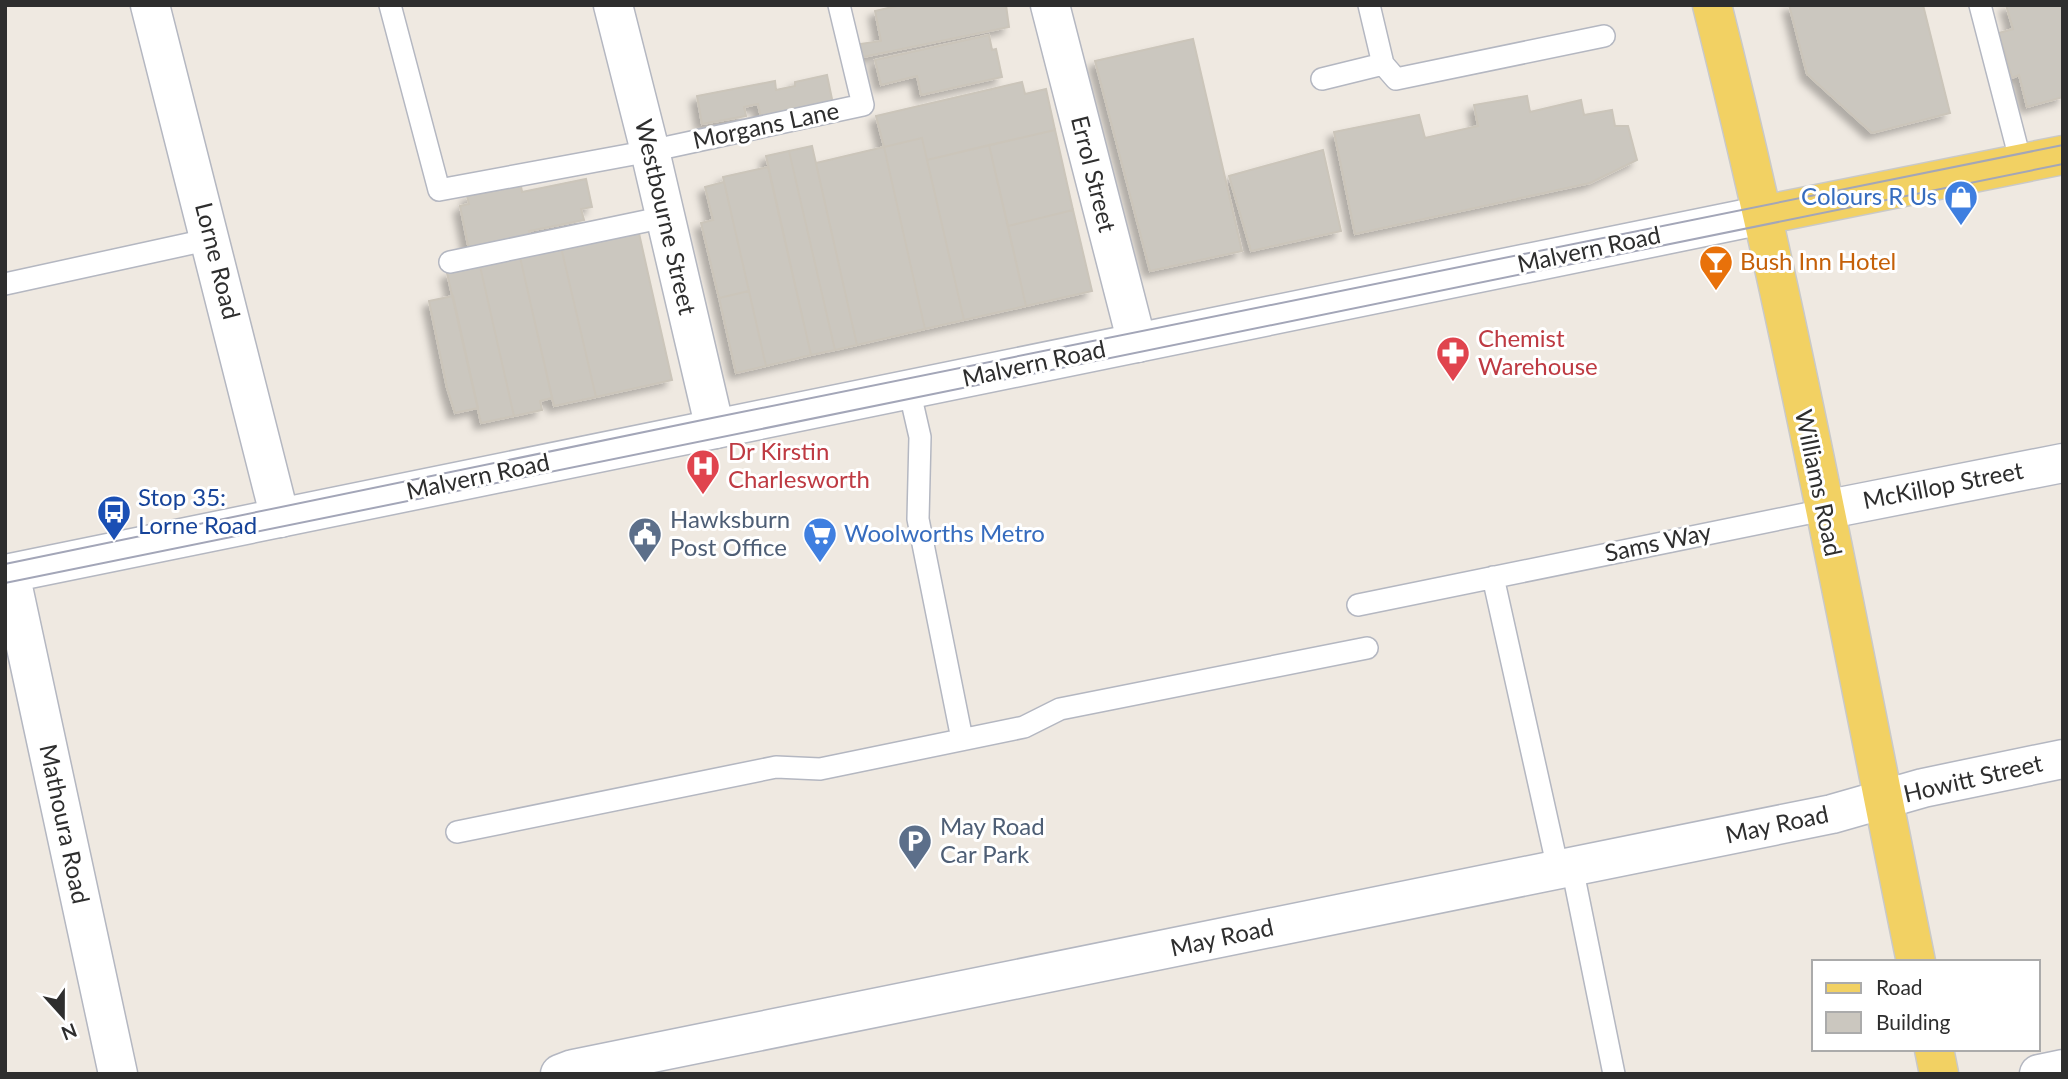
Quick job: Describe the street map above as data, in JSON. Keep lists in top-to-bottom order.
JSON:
{
  "streets": {
    "main road": ["Malvern Road", "Williams Road"],
    "street": [
      "Errol Street",
      "Westbourne Street",
      "Lorne Road",
      "McKillop Street",
      "Howitt Street",
      "Mathoura Road",
      "May Road"
    ],
    "lane": ["Morgans Lane", "Sams Way"]
  },
  "crossings": [
    ["Morgans Lane", "Westbourne Street"],
    ["Errol Street", "Malvern Road"],
    ["Westbourne Street", "Malvern Road"],
    ["Malvern Road", "Lorne Road"],
    ["Malvern Road", "Williams Road"],
    ["Malvern Road", "Mathoura Road"],
    ["Williams Road", "McKillop Street"],
    ["Williams Road", "Sams Way"],
    ["Williams Road", "Howitt Street"],
    ["Williams Road", "May Road"],
    ["McKillop Street", "Sams Way"],
    ["Howitt Street", "May Road"]
  ],
  "places": {
    "shop": ["Colours R Us"],
    "bar": ["Bush Inn Hotel"],
    "pharmacy": ["Chemist Warehouse"],
    "hospital": ["Dr Kirstin Charlesworth"],
    "bus stop": ["Stop 35: Lorne Road"],
    "public building": ["Hawksburn Post Office"],
    "supermarket": ["Woolworths Metro"],
    "parking": ["May Road Car Park"]
  },
  "legend": ["Road", "Building"],
  "north": "bottom"
}
